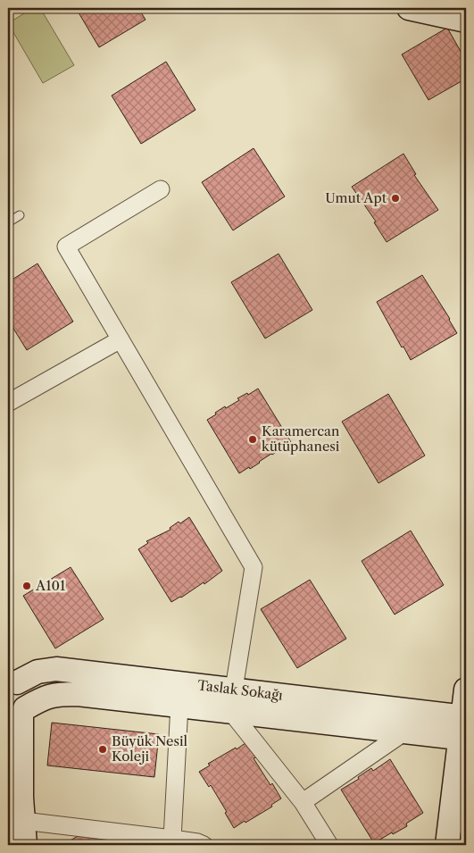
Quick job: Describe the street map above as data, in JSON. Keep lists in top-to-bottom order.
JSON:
{
  "streets": {
    "street": ["Taslak Sokağı"]
  },
  "places": [
    "Umut Apt",
    "Karamercan kütüphanesi",
    "A101",
    "Büyük Nesil Koleji"
  ]
}
